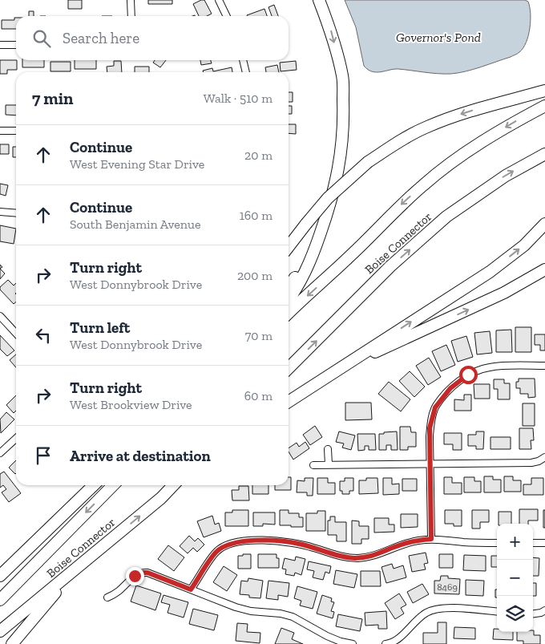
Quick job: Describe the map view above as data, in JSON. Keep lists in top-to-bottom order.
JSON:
{
  "streets": {
    "highway": ["Boise Connector"]
  },
  "water": ["Governor's Pond"],
  "house_numbers": ["8469"],
  "page": {
    "search": "Search here",
    "heading": ["7 min", "Walk · 510 m"],
    "list": [
      ["Continue", "West Evening Star Drive", "20 m"],
      ["Continue", "South Benjamin Avenue", "160 m"],
      ["Turn right", "West Donnybrook Drive", "200 m"],
      ["Turn left", "West Donnybrook Drive", "70 m"],
      ["Turn right", "West Brookview Drive", "60 m"],
      "Arrive at destination"
    ],
    "map_buttons": ["+", "−"]
  }
}
